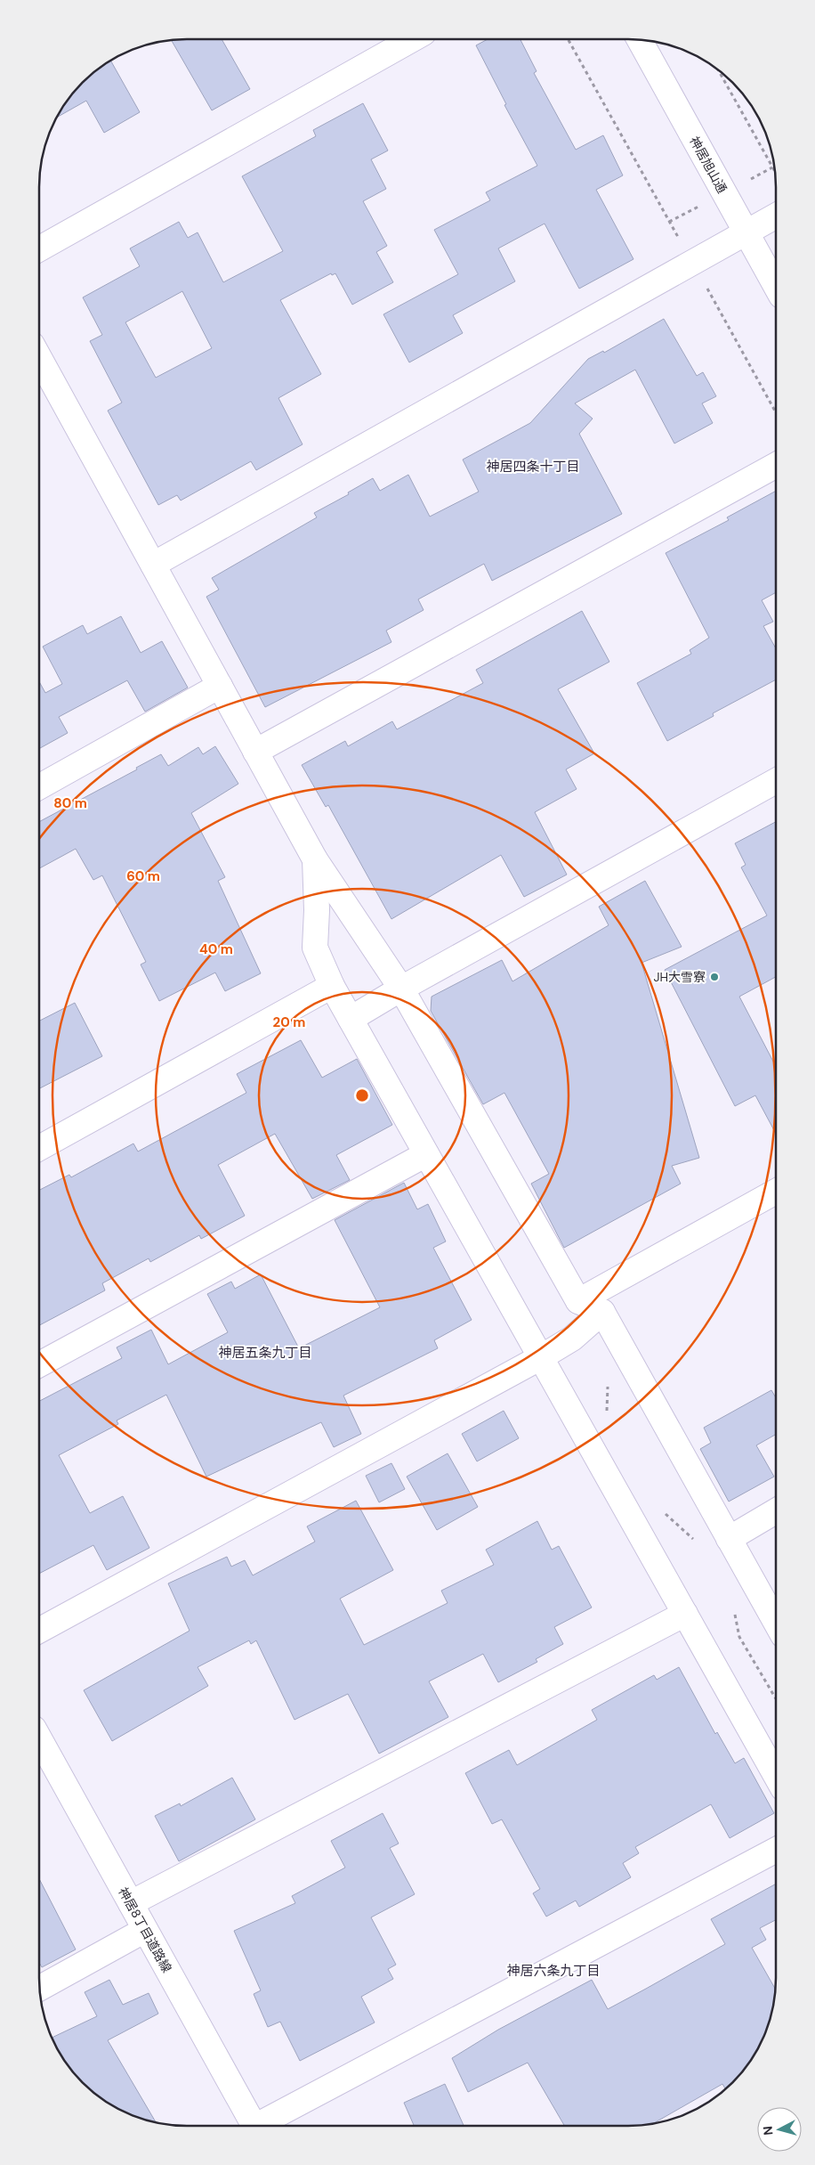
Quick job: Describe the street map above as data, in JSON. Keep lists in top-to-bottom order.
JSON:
{
  "streets": {
    "street": ["神居旭山通", "神居8丁目道路線"]
  },
  "districts": ["神居四条十丁目", "神居五条九丁目", "神居六条九丁目"],
  "places": ["JH大雪寮"],
  "north": "left",
  "rings": [
    "80 m",
    "60 m",
    "40 m",
    "20 m"
  ]
}
